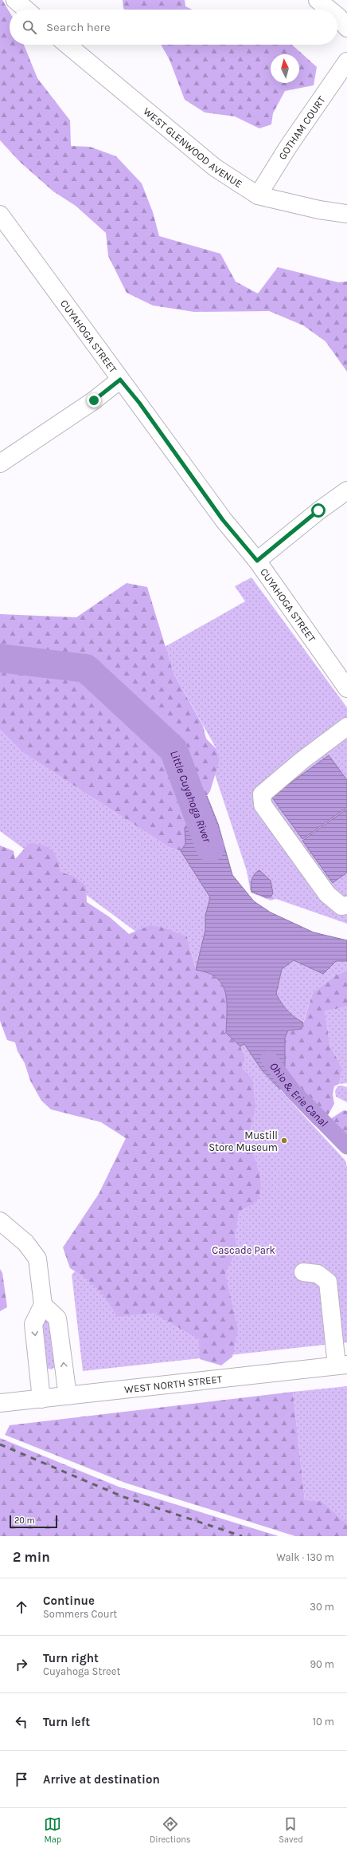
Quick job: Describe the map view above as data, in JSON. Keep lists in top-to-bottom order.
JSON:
{
  "streets": {
    "street": [
      "GOTHAM COURT",
      "WEST GLENWOOD AVENUE",
      "CUYAHOGA STREET",
      "WEST NORTH STREET"
    ]
  },
  "crossings": [
    ["GOTHAM COURT", "WEST GLENWOOD AVENUE"]
  ],
  "water": ["Little Cuyahoga River", "Ohio & Erie Canal"],
  "parks": ["Cascade Park"],
  "places": ["Mustill Store Museum"],
  "scale_bar": "20 m",
  "north": "top",
  "page": {
    "search": "Search here",
    "scale": "20 m",
    "heading": ["2 min", "Walk · 130 m"],
    "list": [
      ["Continue", "Sommers Court", "30 m"],
      ["Turn right", "Cuyahoga Street", "90 m"],
      ["Turn left", "10 m"],
      "Arrive at destination"
    ],
    "nav": ["Map", "Directions", "Saved"]
  }
}
